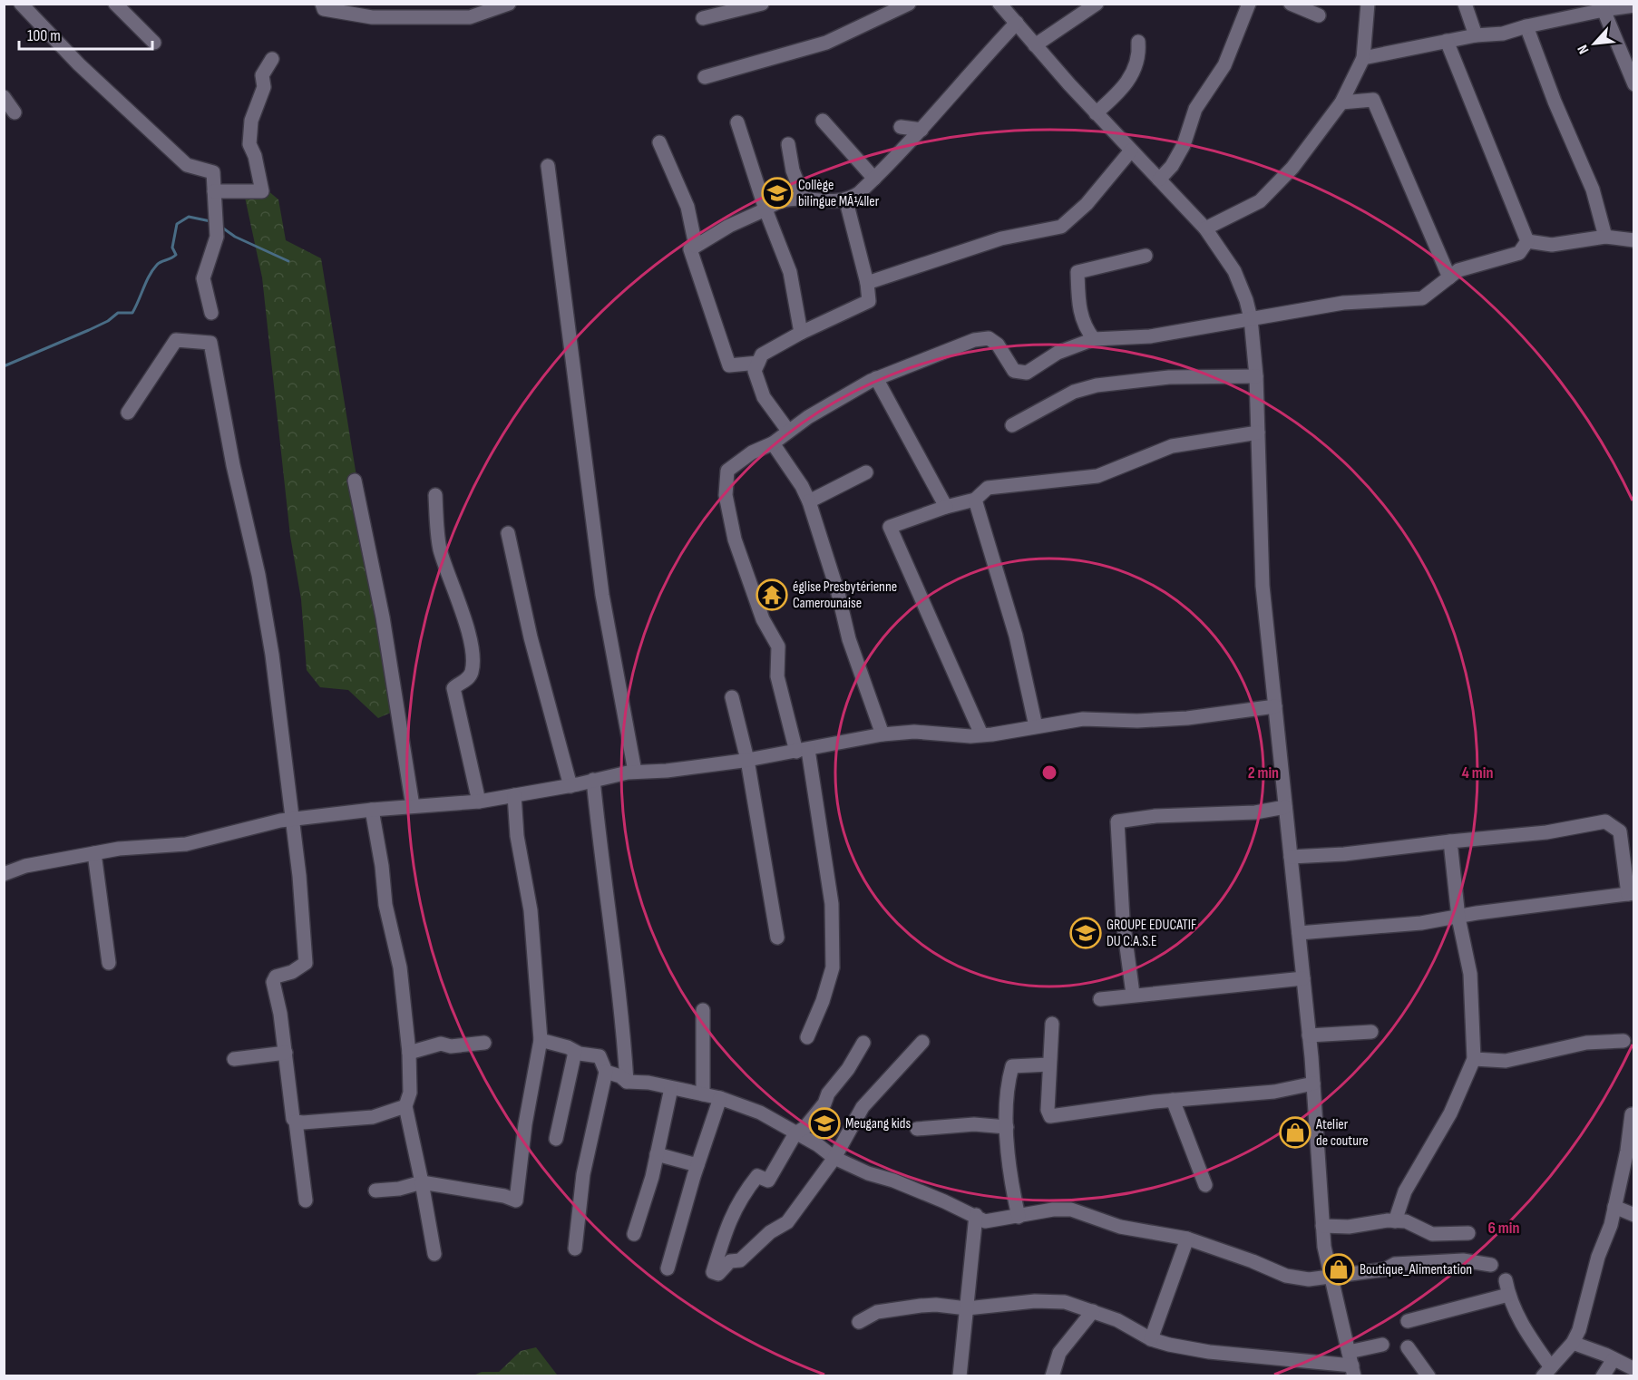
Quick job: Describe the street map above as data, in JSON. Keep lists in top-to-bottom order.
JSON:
{
  "places": {
    "school or university": ["Collège bilingue MÃ¼ller", "GROUPE EDUCATIF DU C.A.S.E", "Meugang kids"],
    "temple": ["église Presbytérienne Camerounaise"],
    "shop": ["Atelier de couture", "Boutique_Alimentation"]
  },
  "scale_bar": "100 m",
  "north": "bottom left",
  "rings": ["2 min", "4 min", "6 min"]
}
